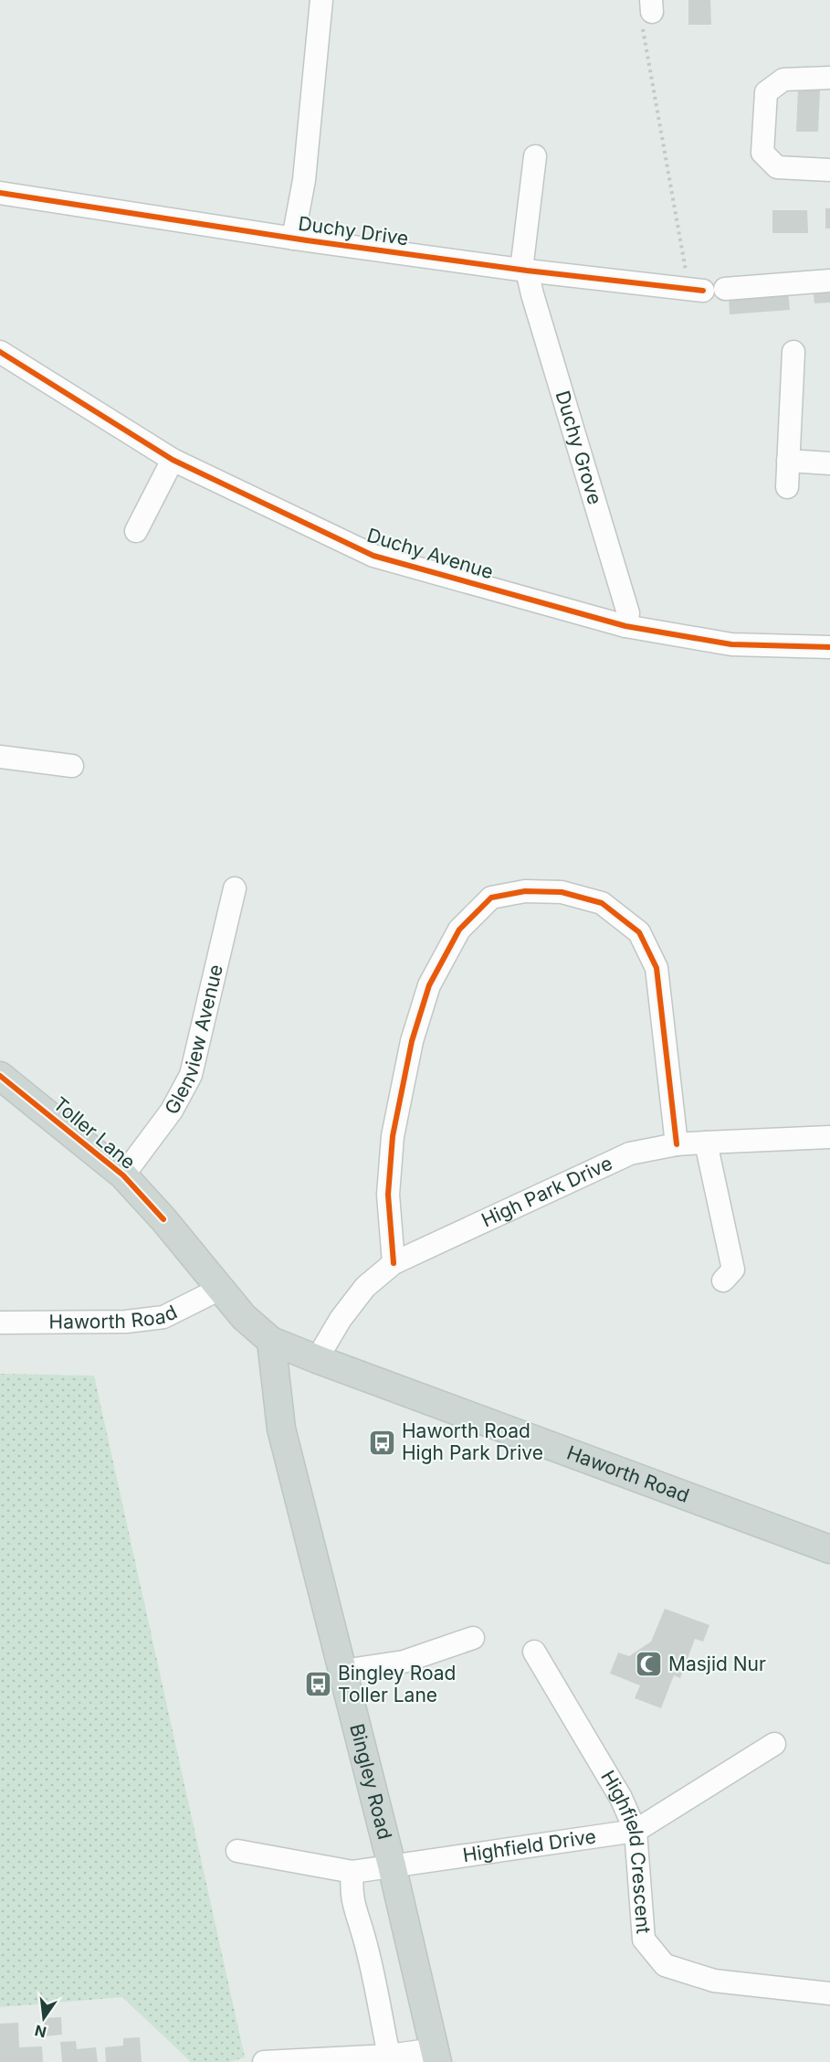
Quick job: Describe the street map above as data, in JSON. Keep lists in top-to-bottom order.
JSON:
{
  "streets": {
    "main road": ["Toller Lane", "Haworth Road", "Bingley Road"],
    "street": [
      "Duchy Drive",
      "Duchy Grove",
      "Duchy Avenue",
      "Glenview Avenue",
      "High Park Drive",
      "Highfield Drive",
      "Highfield Crescent"
    ]
  },
  "crossings": [
    ["Duchy Drive", "Duchy Grove"],
    ["Duchy Grove", "Duchy Avenue"],
    ["Glenview Avenue", "Toller Lane"],
    ["Toller Lane", "Haworth Road"],
    ["Toller Lane", "Bingley Road"],
    ["High Park Drive", "Haworth Road"],
    ["Haworth Road", "Bingley Road"],
    ["Bingley Road", "Highfield Drive"],
    ["Highfield Drive", "Highfield Crescent"]
  ],
  "places": {
    "bus stop": ["Haworth Road High Park Drive", "Bingley Road Toller Lane"],
    "mosque": ["Masjid Nur"]
  },
  "north": "bottom"
}
